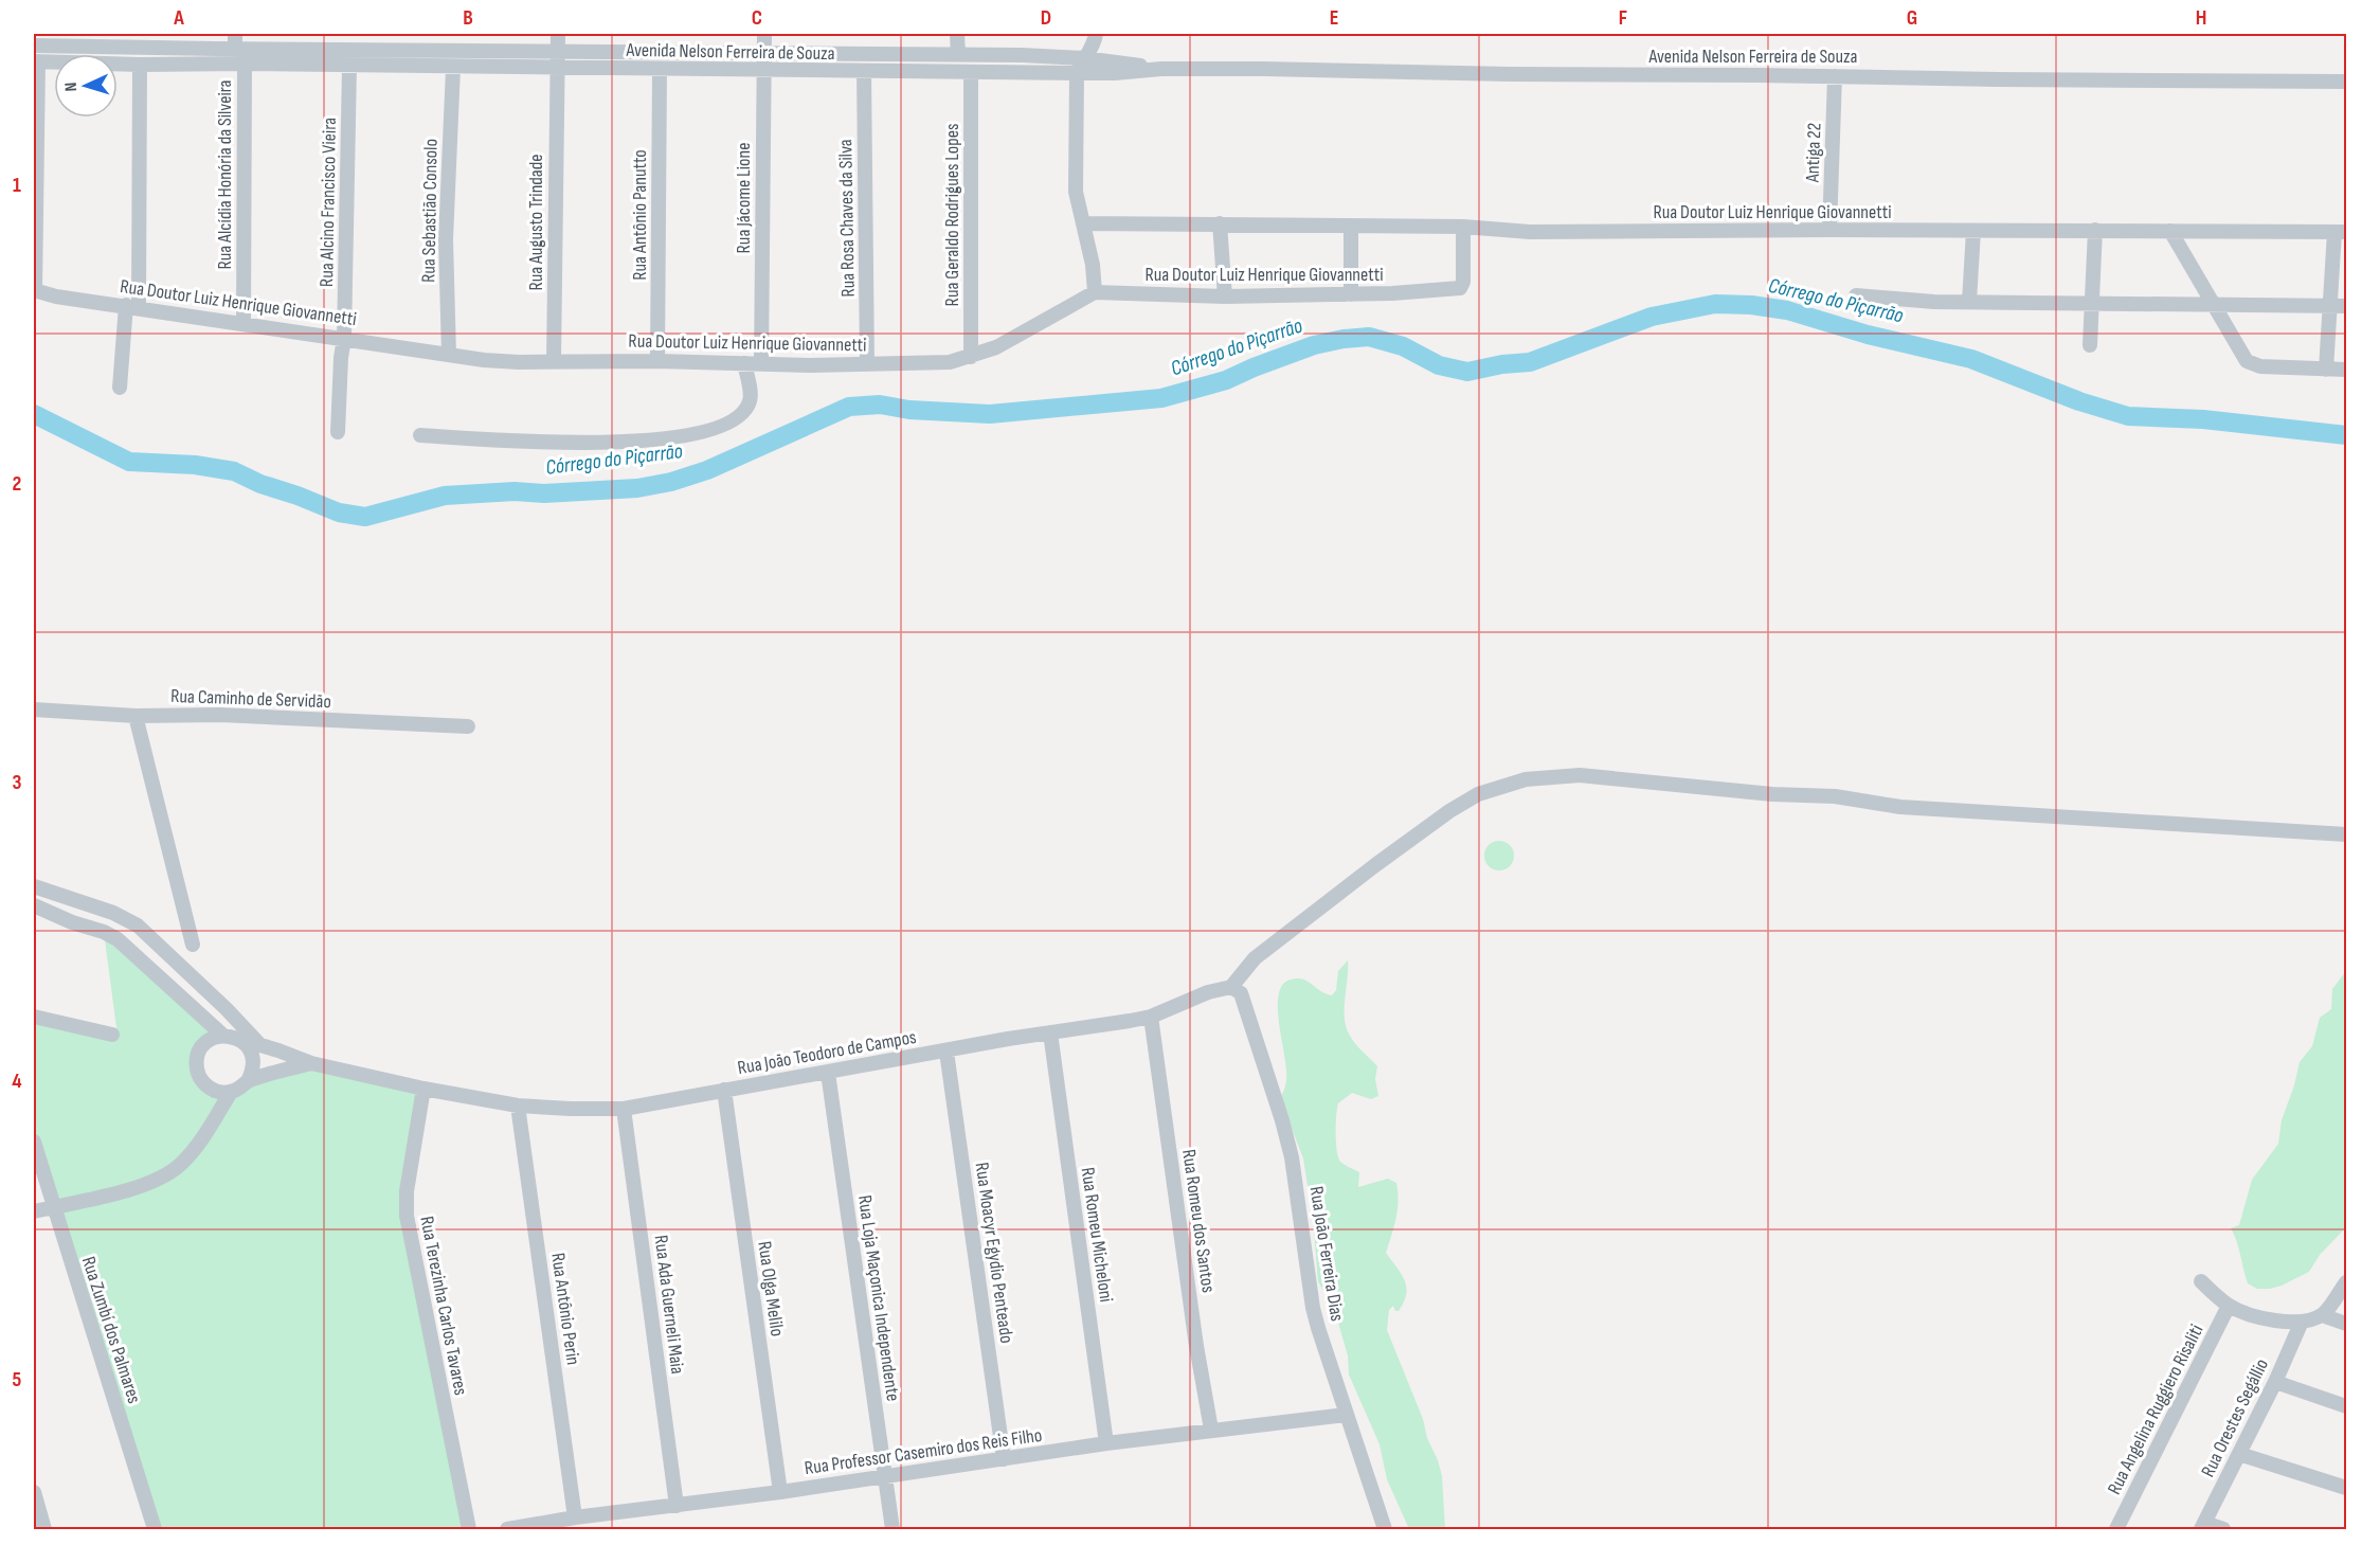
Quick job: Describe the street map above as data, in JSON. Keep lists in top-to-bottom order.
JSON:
{
  "streets": {
    "street": [
      "Avenida Nelson Ferreira de Souza",
      "Antiga 22",
      "Rua Alcídia Honória da Silveira",
      "Rua Jácome Lione",
      "Rua Alcino Francisco Vieira",
      "Rua Sebastião Consolo",
      "Rua Doutor Luiz Henrique Giovannetti",
      "Rua Antônio Panutto",
      "Rua Geraldo Rodrigues Lopes",
      "Rua Rosa Chaves da Silva",
      "Rua Augusto Trindade",
      "Rua Caminho de Servidão",
      "Rua João Teodoro de Campos",
      "Rua Romeu dos Santos",
      "Rua Romeu Micheloni",
      "Rua Moacyr Egydio Penteado",
      "Rua João Ferreira Dias",
      "Rua Olga Melilo",
      "Rua Loja Maçonica Independente",
      "Rua Ada Guerneli Maia",
      "Rua Terezinha Carlos Tavares",
      "Rua Antônio Perin",
      "Rua Zumbí dos Palmares",
      "Rua Angelina Ruggiero Risaliti",
      "Rua Orestes Segállio",
      "Rua Professor Casemiro dos Reis Filho"
    ]
  },
  "crossings": [
    ["Avenida Nelson Ferreira de Souza", "Antiga 22"],
    ["Avenida Nelson Ferreira de Souza", "Rua Alcídia Honória da Silveira"],
    ["Avenida Nelson Ferreira de Souza", "Rua Jácome Lione"],
    ["Avenida Nelson Ferreira de Souza", "Rua Alcino Francisco Vieira"],
    ["Avenida Nelson Ferreira de Souza", "Rua Sebastião Consolo"],
    ["Avenida Nelson Ferreira de Souza", "Rua Antônio Panutto"],
    ["Avenida Nelson Ferreira de Souza", "Rua Geraldo Rodrigues Lopes"],
    ["Avenida Nelson Ferreira de Souza", "Rua Rosa Chaves da Silva"],
    ["Avenida Nelson Ferreira de Souza", "Rua Augusto Trindade"],
    ["Antiga 22", "Rua Doutor Luiz Henrique Giovannetti"],
    ["Rua Alcídia Honória da Silveira", "Rua Doutor Luiz Henrique Giovannetti"],
    ["Rua Jácome Lione", "Rua Doutor Luiz Henrique Giovannetti"],
    ["Rua Alcino Francisco Vieira", "Rua Doutor Luiz Henrique Giovannetti"],
    ["Rua Sebastião Consolo", "Rua Doutor Luiz Henrique Giovannetti"],
    ["Rua Doutor Luiz Henrique Giovannetti", "Rua Antônio Panutto"],
    ["Rua Doutor Luiz Henrique Giovannetti", "Rua Geraldo Rodrigues Lopes"],
    ["Rua Doutor Luiz Henrique Giovannetti", "Rua Rosa Chaves da Silva"],
    ["Rua Doutor Luiz Henrique Giovannetti", "Rua Augusto Trindade"],
    ["Rua João Teodoro de Campos", "Rua Romeu dos Santos"],
    ["Rua João Teodoro de Campos", "Rua Romeu Micheloni"],
    ["Rua João Teodoro de Campos", "Rua Moacyr Egydio Penteado"],
    ["Rua João Teodoro de Campos", "Rua João Ferreira Dias"],
    ["Rua João Teodoro de Campos", "Rua Olga Melilo"],
    ["Rua João Teodoro de Campos", "Rua Loja Maçonica Independente"],
    ["Rua João Teodoro de Campos", "Rua Ada Guerneli Maia"],
    ["Rua João Teodoro de Campos", "Rua Terezinha Carlos Tavares"],
    ["Rua João Teodoro de Campos", "Rua Antônio Perin"],
    ["Rua Romeu dos Santos", "Rua Professor Casemiro dos Reis Filho"],
    ["Rua Romeu Micheloni", "Rua Professor Casemiro dos Reis Filho"],
    ["Rua Moacyr Egydio Penteado", "Rua Professor Casemiro dos Reis Filho"],
    ["Rua João Ferreira Dias", "Rua Professor Casemiro dos Reis Filho"],
    ["Rua Olga Melilo", "Rua Professor Casemiro dos Reis Filho"],
    ["Rua Loja Maçonica Independente", "Rua Professor Casemiro dos Reis Filho"],
    ["Rua Ada Guerneli Maia", "Rua Professor Casemiro dos Reis Filho"],
    ["Rua Antônio Perin", "Rua Professor Casemiro dos Reis Filho"]
  ],
  "water": ["Córrego do Piçarrão"],
  "north": "left",
  "grid": {
    "columns": [
      "A",
      "B",
      "C",
      "D",
      "E",
      "F",
      "G",
      "H"
    ],
    "rows": [
      "1",
      "2",
      "3",
      "4",
      "5"
    ]
  }
}
